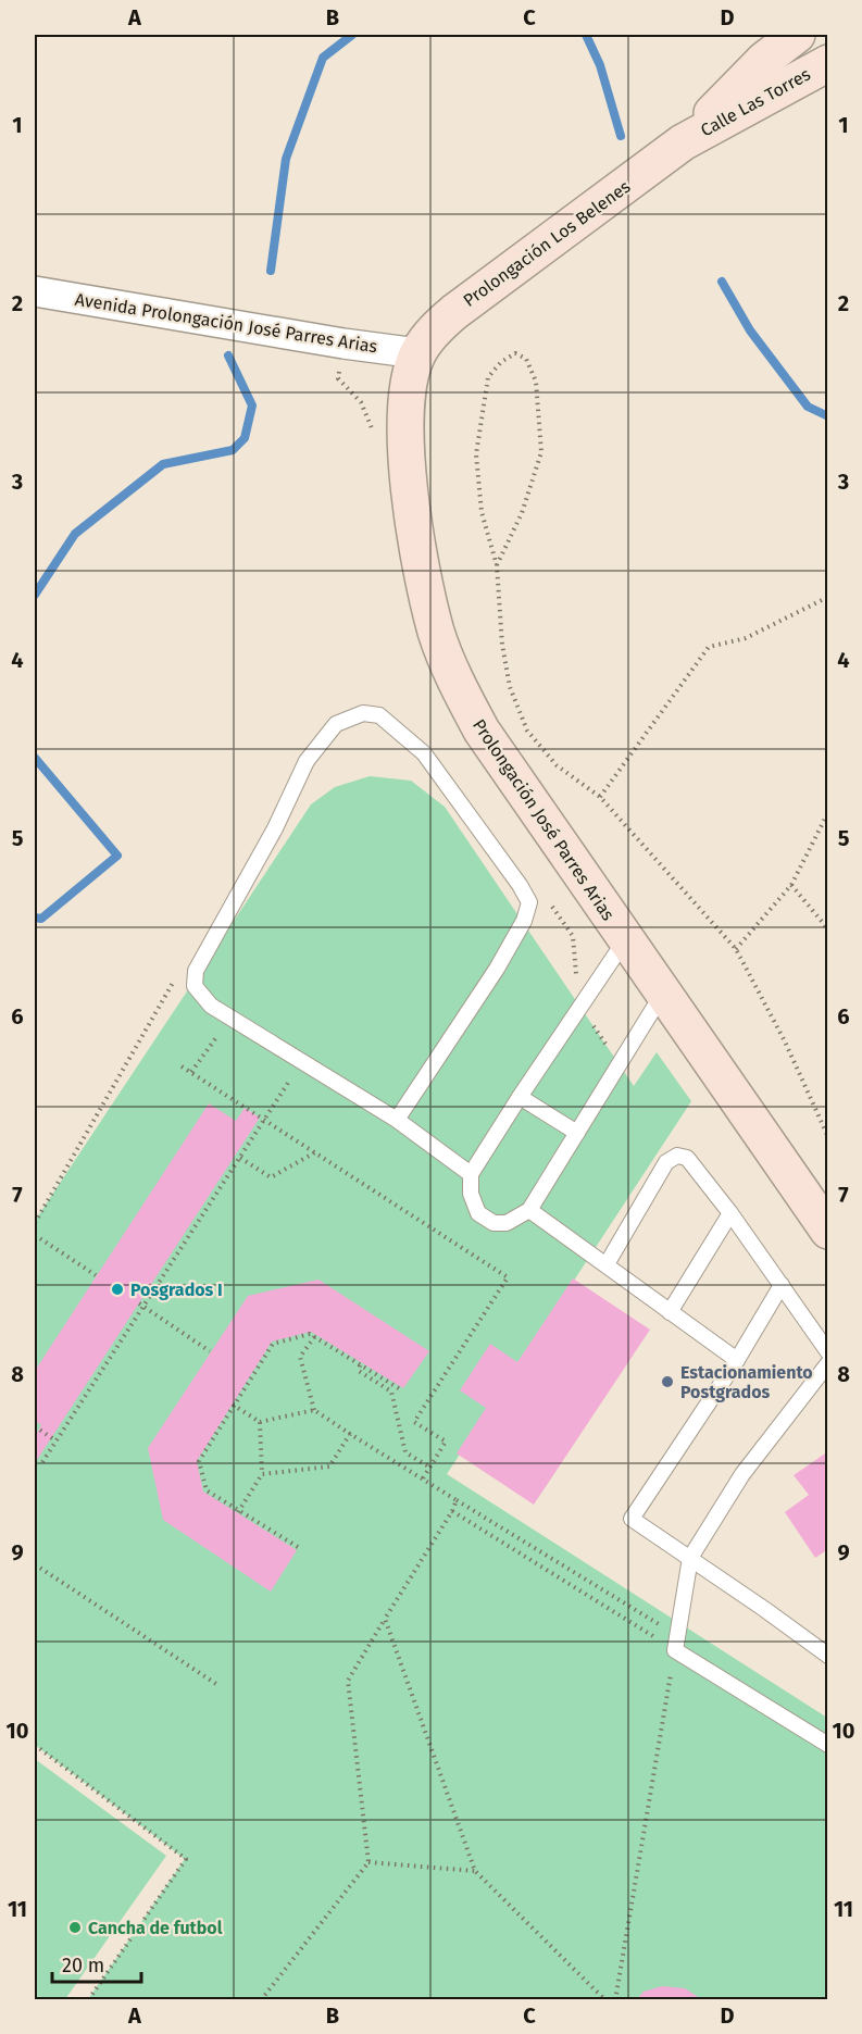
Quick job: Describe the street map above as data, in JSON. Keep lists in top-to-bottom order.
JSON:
{
  "streets": {
    "main road": ["Calle Las Torres", "Prolongación Los Belenes", "Prolongación José Parres Arias"],
    "street": ["Avenida Prolongación José Parres Arias"]
  },
  "crossings": [
    ["Calle Las Torres", "Prolongación Los Belenes"],
    ["Prolongación Los Belenes", "Avenida Prolongación José Parres Arias"],
    ["Prolongación Los Belenes", "Prolongación José Parres Arias"],
    ["Avenida Prolongación José Parres Arias", "Prolongación José Parres Arias"]
  ],
  "places": ["Posgrados I", "Estacionamiento Postgrados", "Cancha de futbol"],
  "scale_bar": "20 m",
  "grid": {
    "columns": [
      "A",
      "B",
      "C",
      "D"
    ],
    "rows": [
      "1",
      "2",
      "3",
      "4",
      "5",
      "6",
      "7",
      "8",
      "9",
      "10",
      "11"
    ]
  }
}
